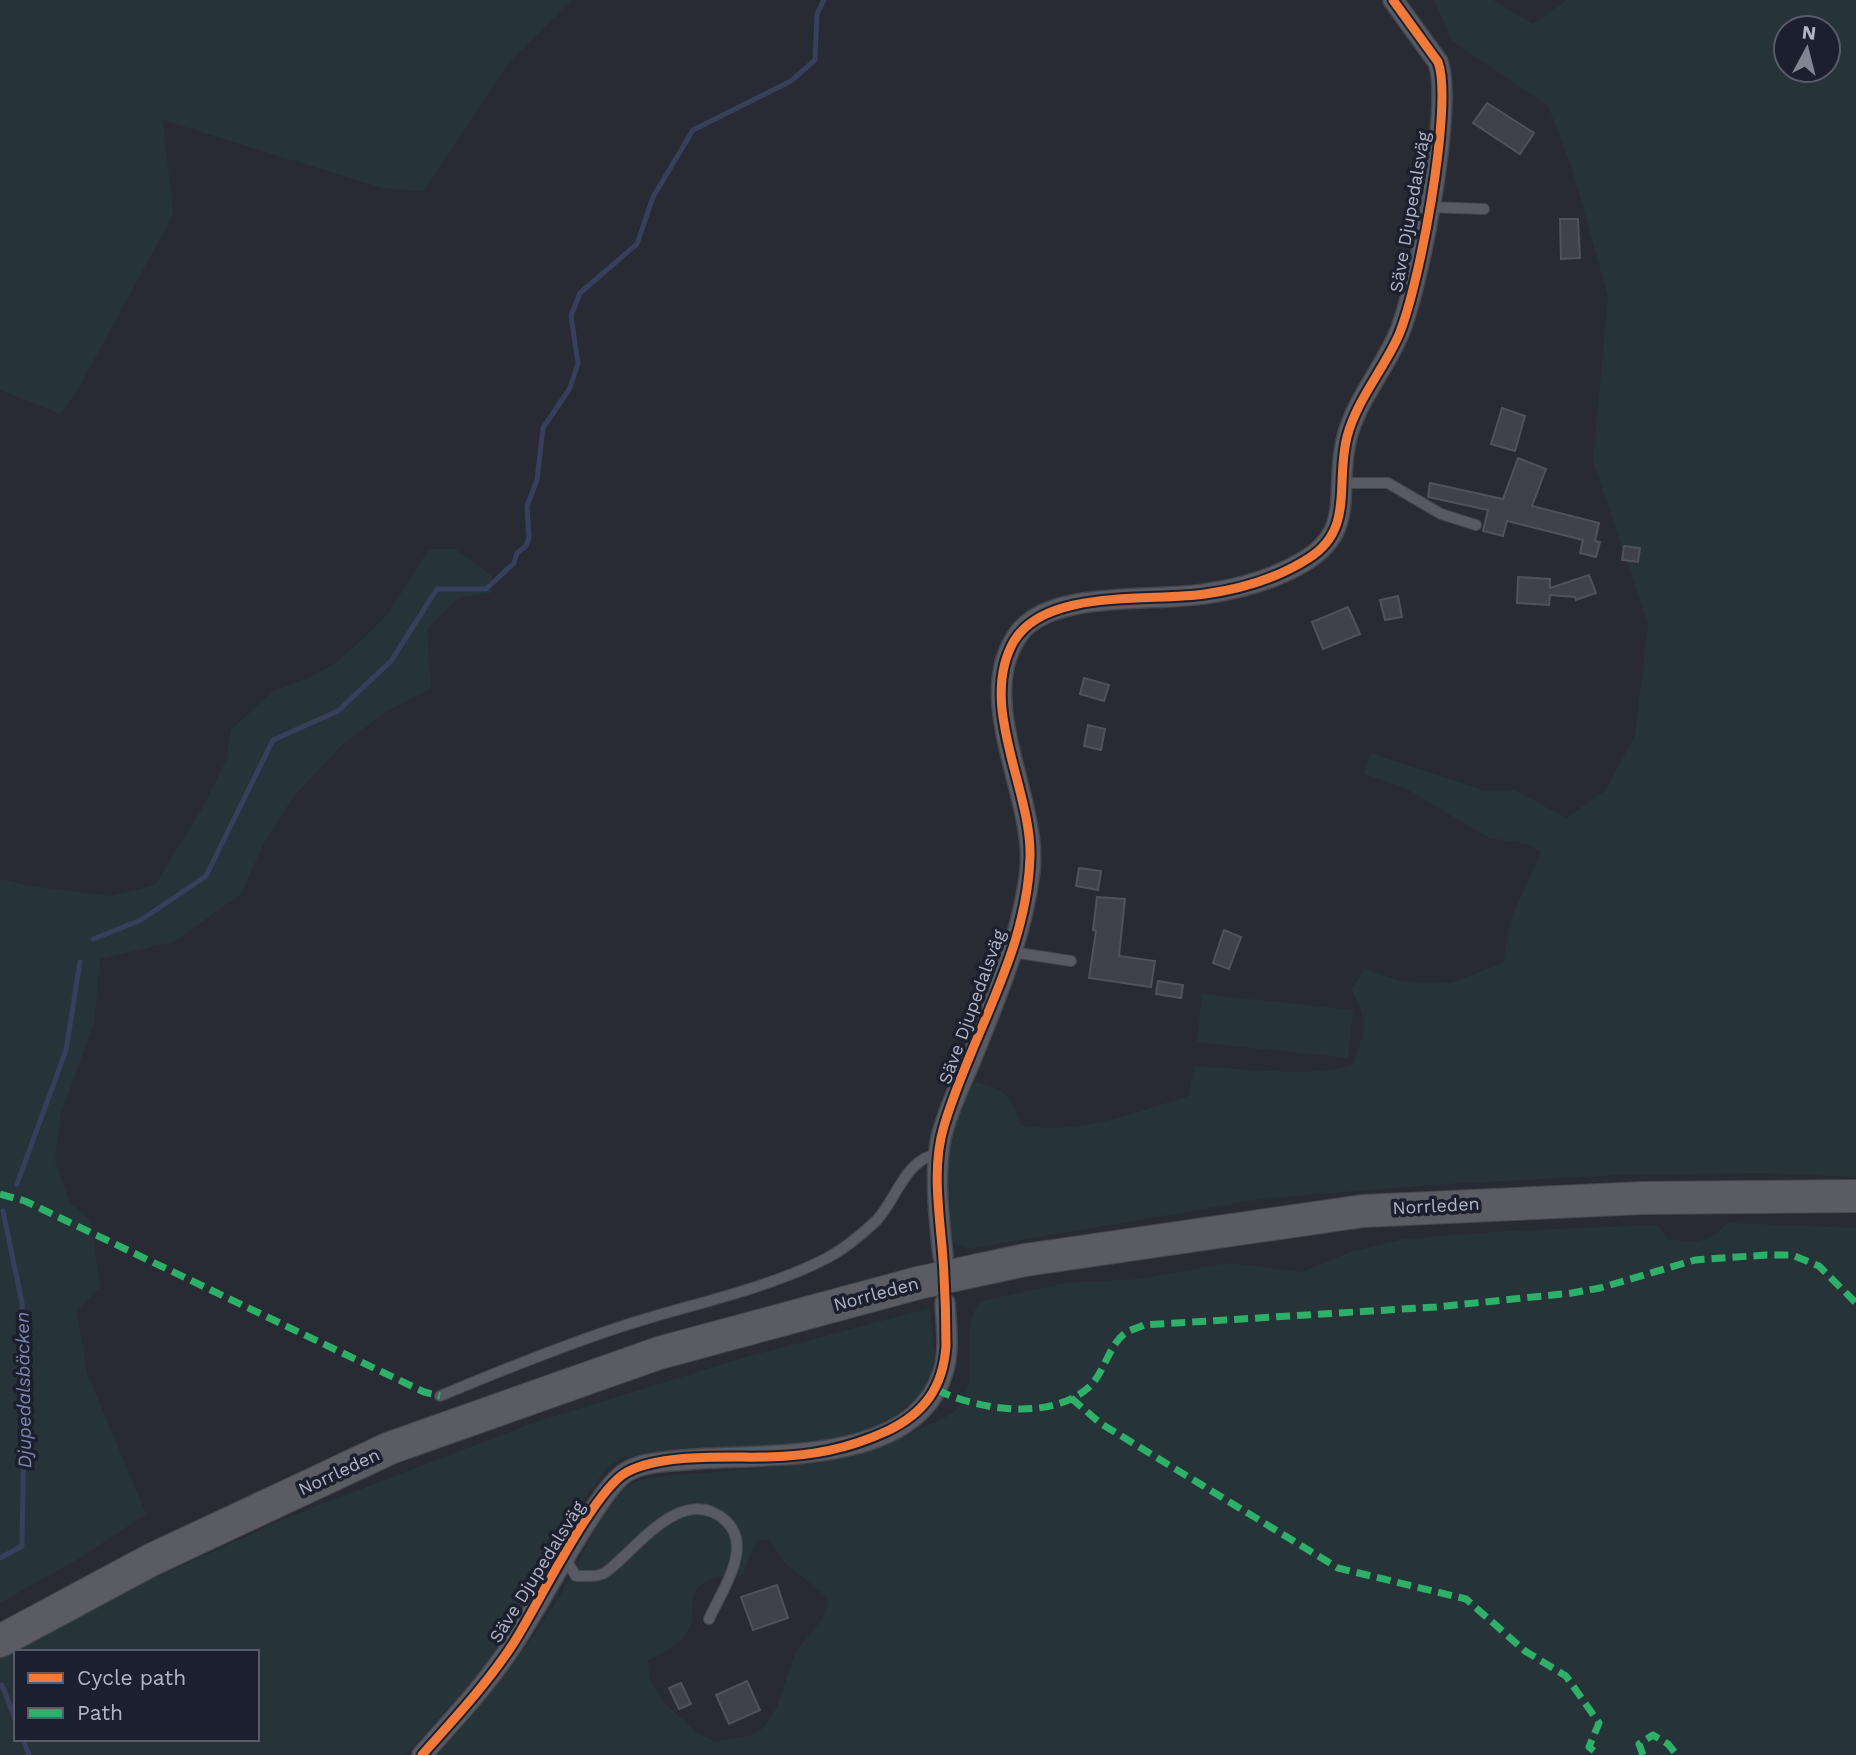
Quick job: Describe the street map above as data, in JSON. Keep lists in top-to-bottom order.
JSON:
{
  "streets": {
    "highway": ["Norrleden"],
    "street": ["Säve Djupedalsväg"]
  },
  "water": ["Djupedalsbäcken"],
  "legend": ["Cycle path", "Path"],
  "north": "top"
}
